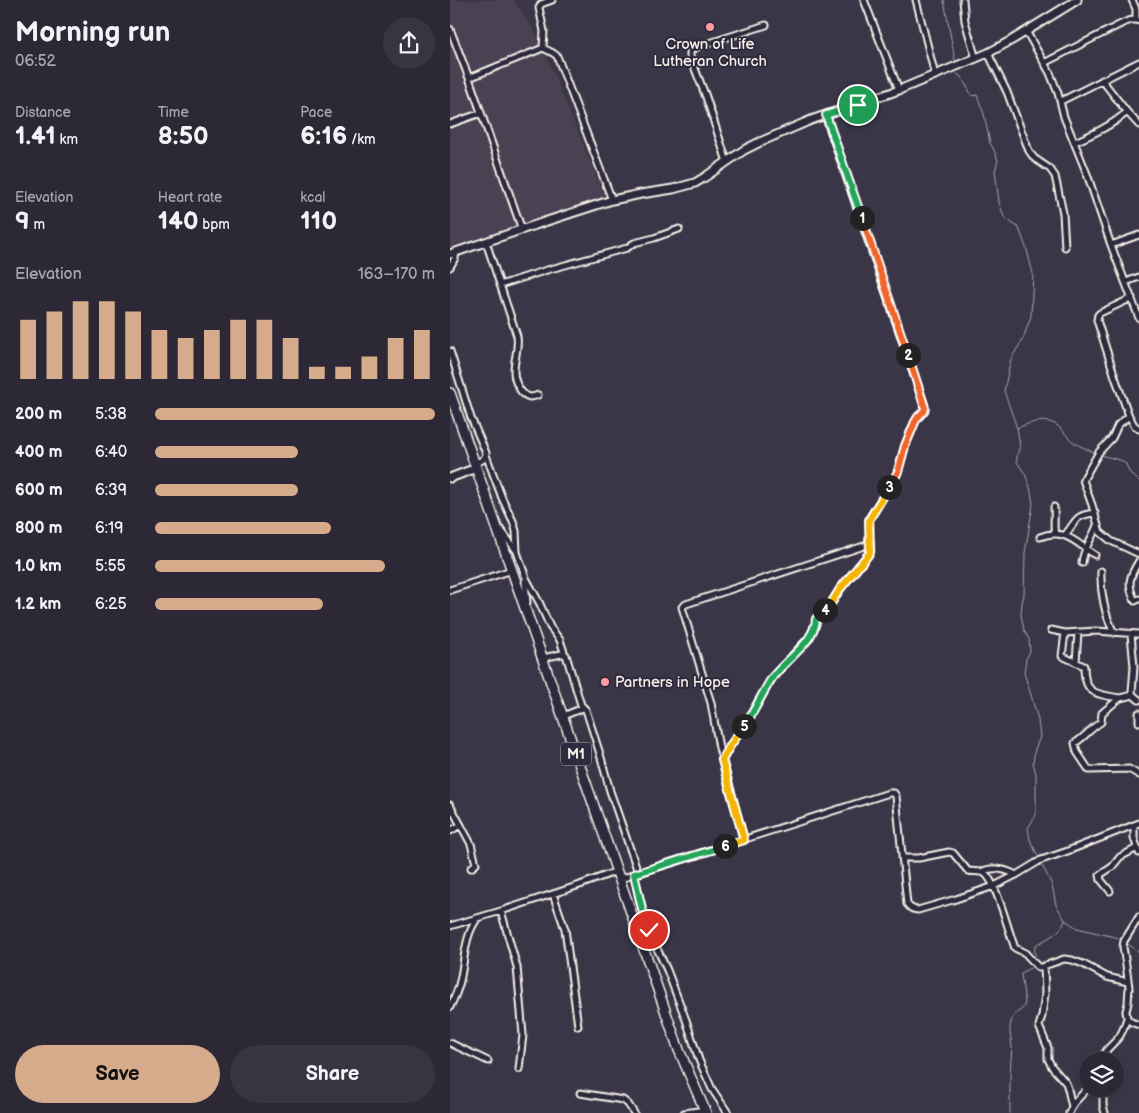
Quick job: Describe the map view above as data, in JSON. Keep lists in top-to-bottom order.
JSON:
{
  "streets": {
    "highway": ["M1"]
  },
  "places": ["Crown of Life Lutheran Church", "Partners in Hope"],
  "page": {
    "heading": ["Morning run", "06:52"],
    "stats": [
      ["Distance", "1.41 km"],
      ["Time", "8:50"],
      ["Pace", "6:16 /km"],
      ["Elevation", "9 m"],
      ["Heart rate", "140 bpm"],
      ["kcal", "110"]
    ],
    "pins": [
      "1",
      "2",
      "3",
      "4",
      "5",
      "6"
    ],
    "chart": ["Elevation", "163–170 m"],
    "list": [
      {
        "name": "200 m",
        "note": "5:38"
      },
      {
        "name": "400 m",
        "note": "6:40"
      },
      {
        "name": "600 m",
        "note": "6:39"
      },
      {
        "name": "800 m",
        "note": "6:19"
      },
      {
        "name": "1.0 km",
        "note": "5:55"
      },
      {
        "name": "1.2 km",
        "note": "6:25"
      }
    ],
    "buttons": ["Save", "Share"]
  }
}
